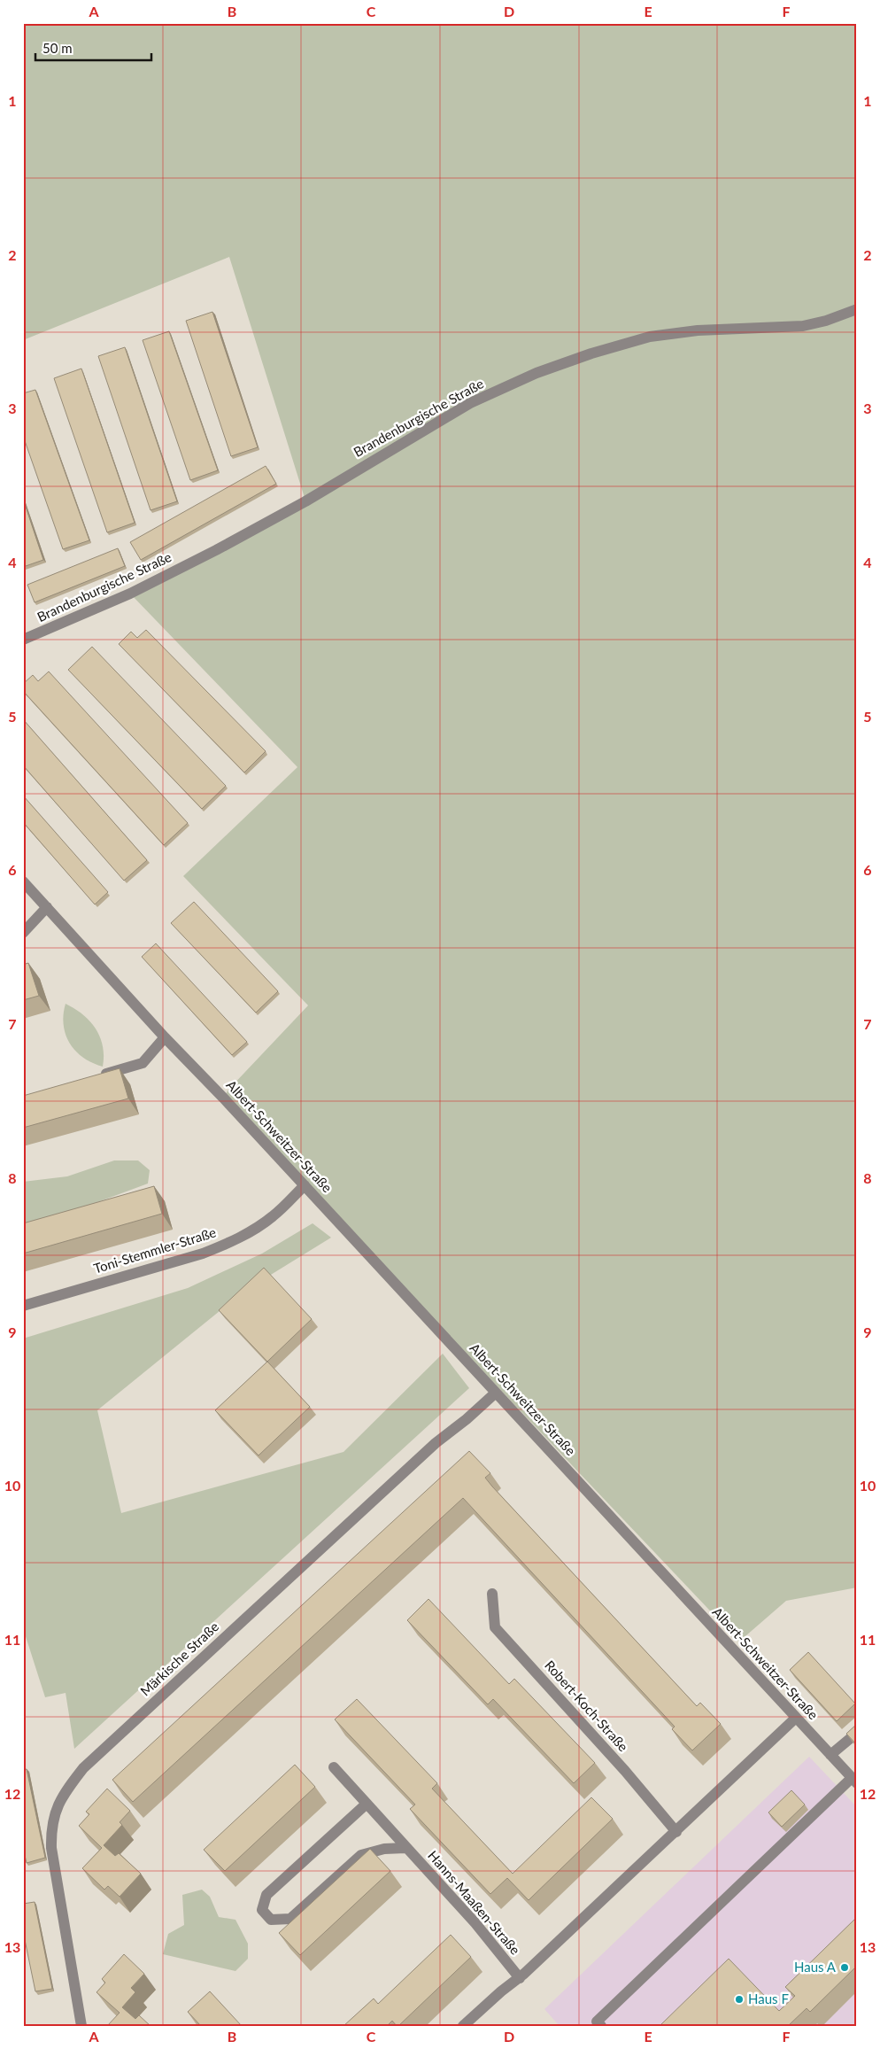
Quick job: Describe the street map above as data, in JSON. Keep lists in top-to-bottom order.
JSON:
{
  "streets": {
    "street": [
      "Brandenburgische Straße",
      "Albert-Schweitzer-Straße",
      "Toni-Stemmler-Straße",
      "Märkische Straße",
      "Robert-Koch-Straße",
      "Hanns-Maaßen-Straße"
    ]
  },
  "crossings": [
    ["Albert-Schweitzer-Straße", "Toni-Stemmler-Straße"],
    ["Albert-Schweitzer-Straße", "Märkische Straße"]
  ],
  "places": ["Haus A", "Haus F"],
  "scale_bar": "50 m",
  "grid": {
    "columns": [
      "A",
      "B",
      "C",
      "D",
      "E",
      "F"
    ],
    "rows": [
      "1",
      "2",
      "3",
      "4",
      "5",
      "6",
      "7",
      "8",
      "9",
      "10",
      "11",
      "12",
      "13"
    ]
  }
}
